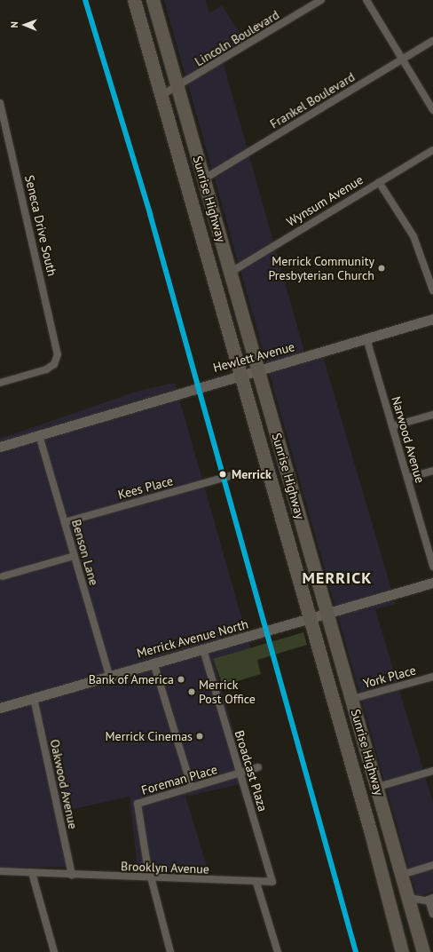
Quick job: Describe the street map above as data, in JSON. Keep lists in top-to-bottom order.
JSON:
{
  "streets": {
    "highway": ["Sunrise Highway"],
    "main road": ["Hewlett Avenue", "Merrick Avenue North"],
    "street": [
      "Lincoln Boulevard",
      "Frankel Boulevard",
      "Wynsum Avenue",
      "Seneca Drive South",
      "Narwood Avenue",
      "Kees Place",
      "Benson Lane",
      "York Place",
      "Broadcast Plaza",
      "Foreman Place",
      "Oakwood Avenue",
      "Brooklyn Avenue"
    ]
  },
  "crossings": [
    ["Lincoln Boulevard", "Sunrise Highway"],
    ["Frankel Boulevard", "Sunrise Highway"],
    ["Sunrise Highway", "Wynsum Avenue"],
    ["Sunrise Highway", "Hewlett Avenue"],
    ["Sunrise Highway", "Merrick Avenue North"],
    ["Sunrise Highway", "York Place"],
    ["Hewlett Avenue", "Narwood Avenue"],
    ["Hewlett Avenue", "Benson Lane"],
    ["Kees Place", "Benson Lane"],
    ["Benson Lane", "Merrick Avenue North"],
    ["Merrick Avenue North", "Broadcast Plaza"],
    ["Merrick Avenue North", "Oakwood Avenue"],
    ["Broadcast Plaza", "Foreman Place"],
    ["Broadcast Plaza", "Brooklyn Avenue"],
    ["Foreman Place", "Brooklyn Avenue"],
    ["Oakwood Avenue", "Brooklyn Avenue"]
  ],
  "districts": ["MERRICK"],
  "places": [
    "Merrick Community Presbyterian Church",
    "Merrick",
    "Bank of America",
    "Merrick Post Office",
    "Merrick Cinemas"
  ],
  "north": "left"
}
